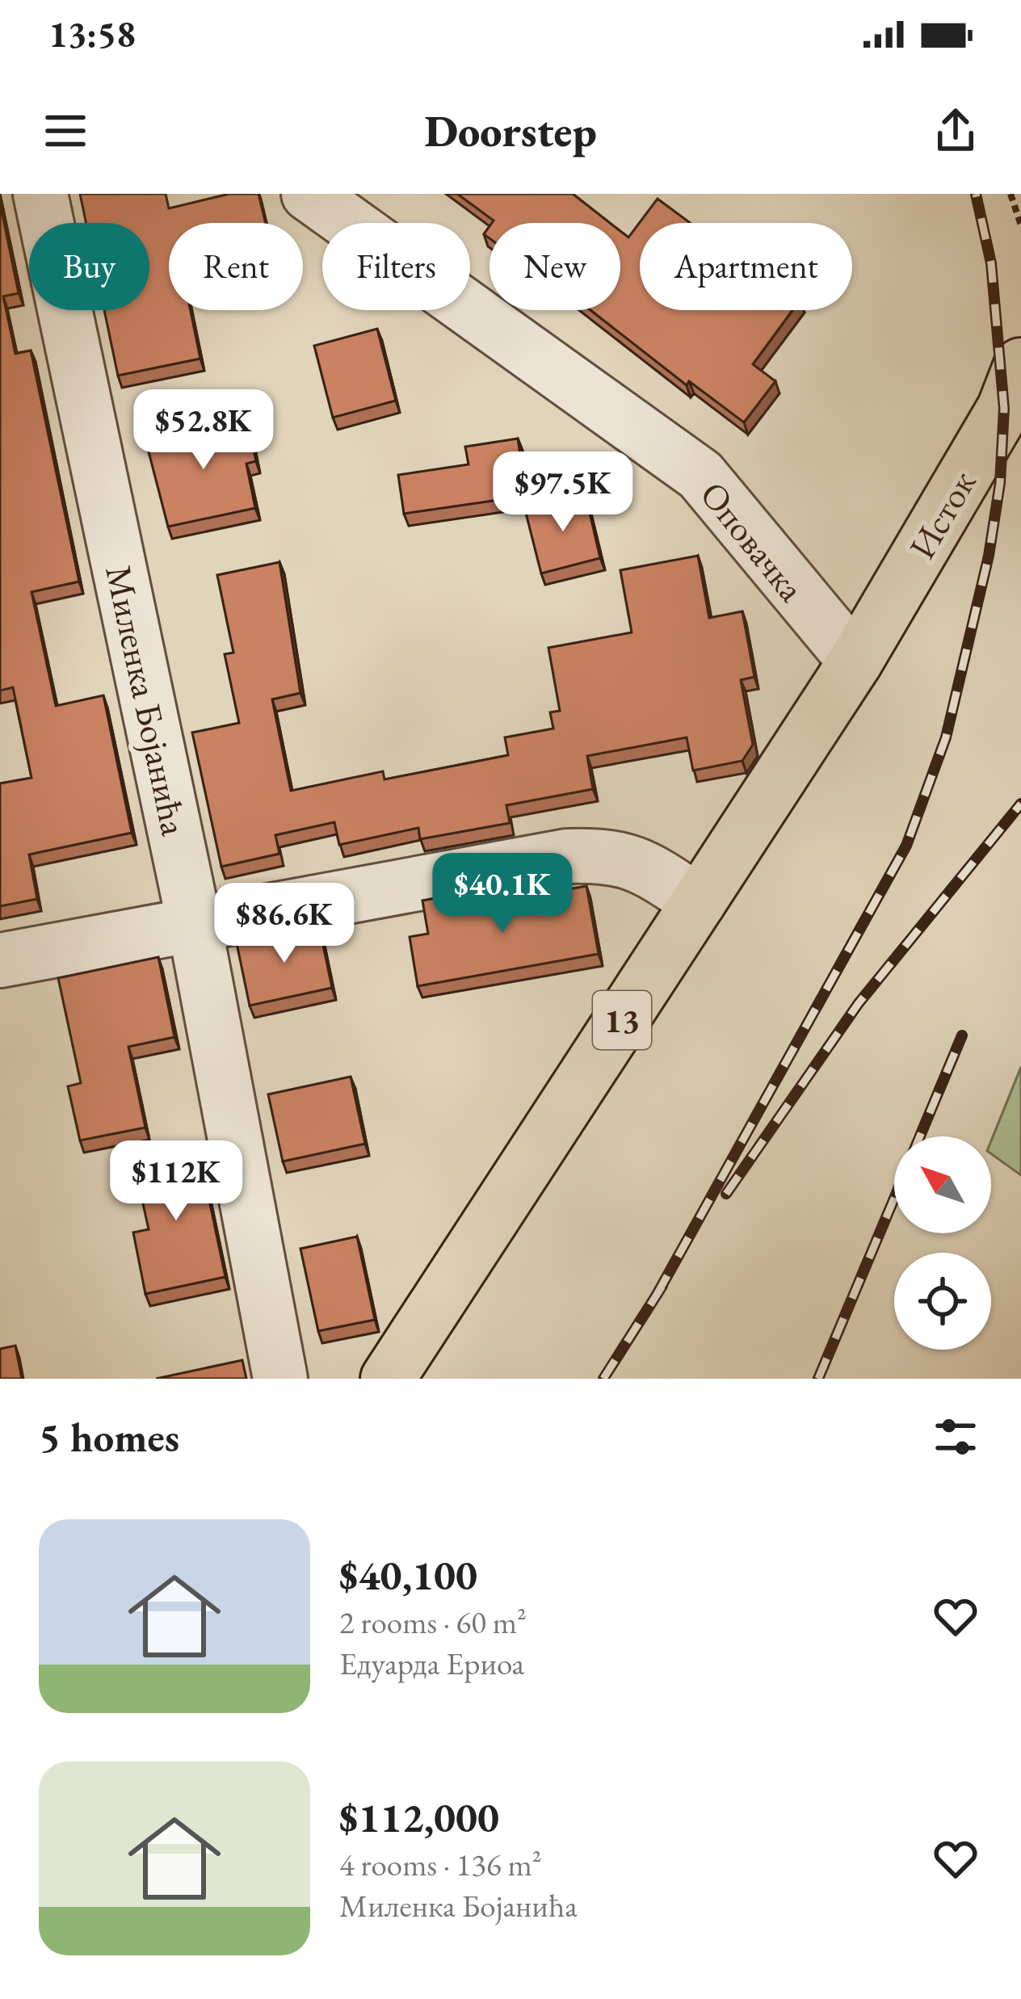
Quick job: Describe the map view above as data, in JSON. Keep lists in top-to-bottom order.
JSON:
{
  "streets": {
    "main road": ["Исток", "13"],
    "street": ["Оповачка", "Миленка Бојанића"]
  },
  "crossings": [
    ["Исток", "Оповачка"],
    ["Исток", "13"],
    ["Оповачка", "13"]
  ],
  "north": "top left",
  "page": {
    "status": "13:58",
    "header": "Doorstep",
    "chip": [
      "Buy",
      "Rent",
      "Filters",
      "New",
      "Apartment"
    ],
    "price": [
      "$52.8K",
      "$97.5K",
      "$40.1K",
      "$86.6K",
      "$112K"
    ],
    "heading": "5 homes",
    "list": [
      {
        "name": "$40,100",
        "note": "2 rooms · 60 m² · Едуарда Ериоа"
      },
      {
        "name": "$112,000",
        "note": "4 rooms · 136 m² · Миленка Бојанића"
      }
    ]
  }
}
